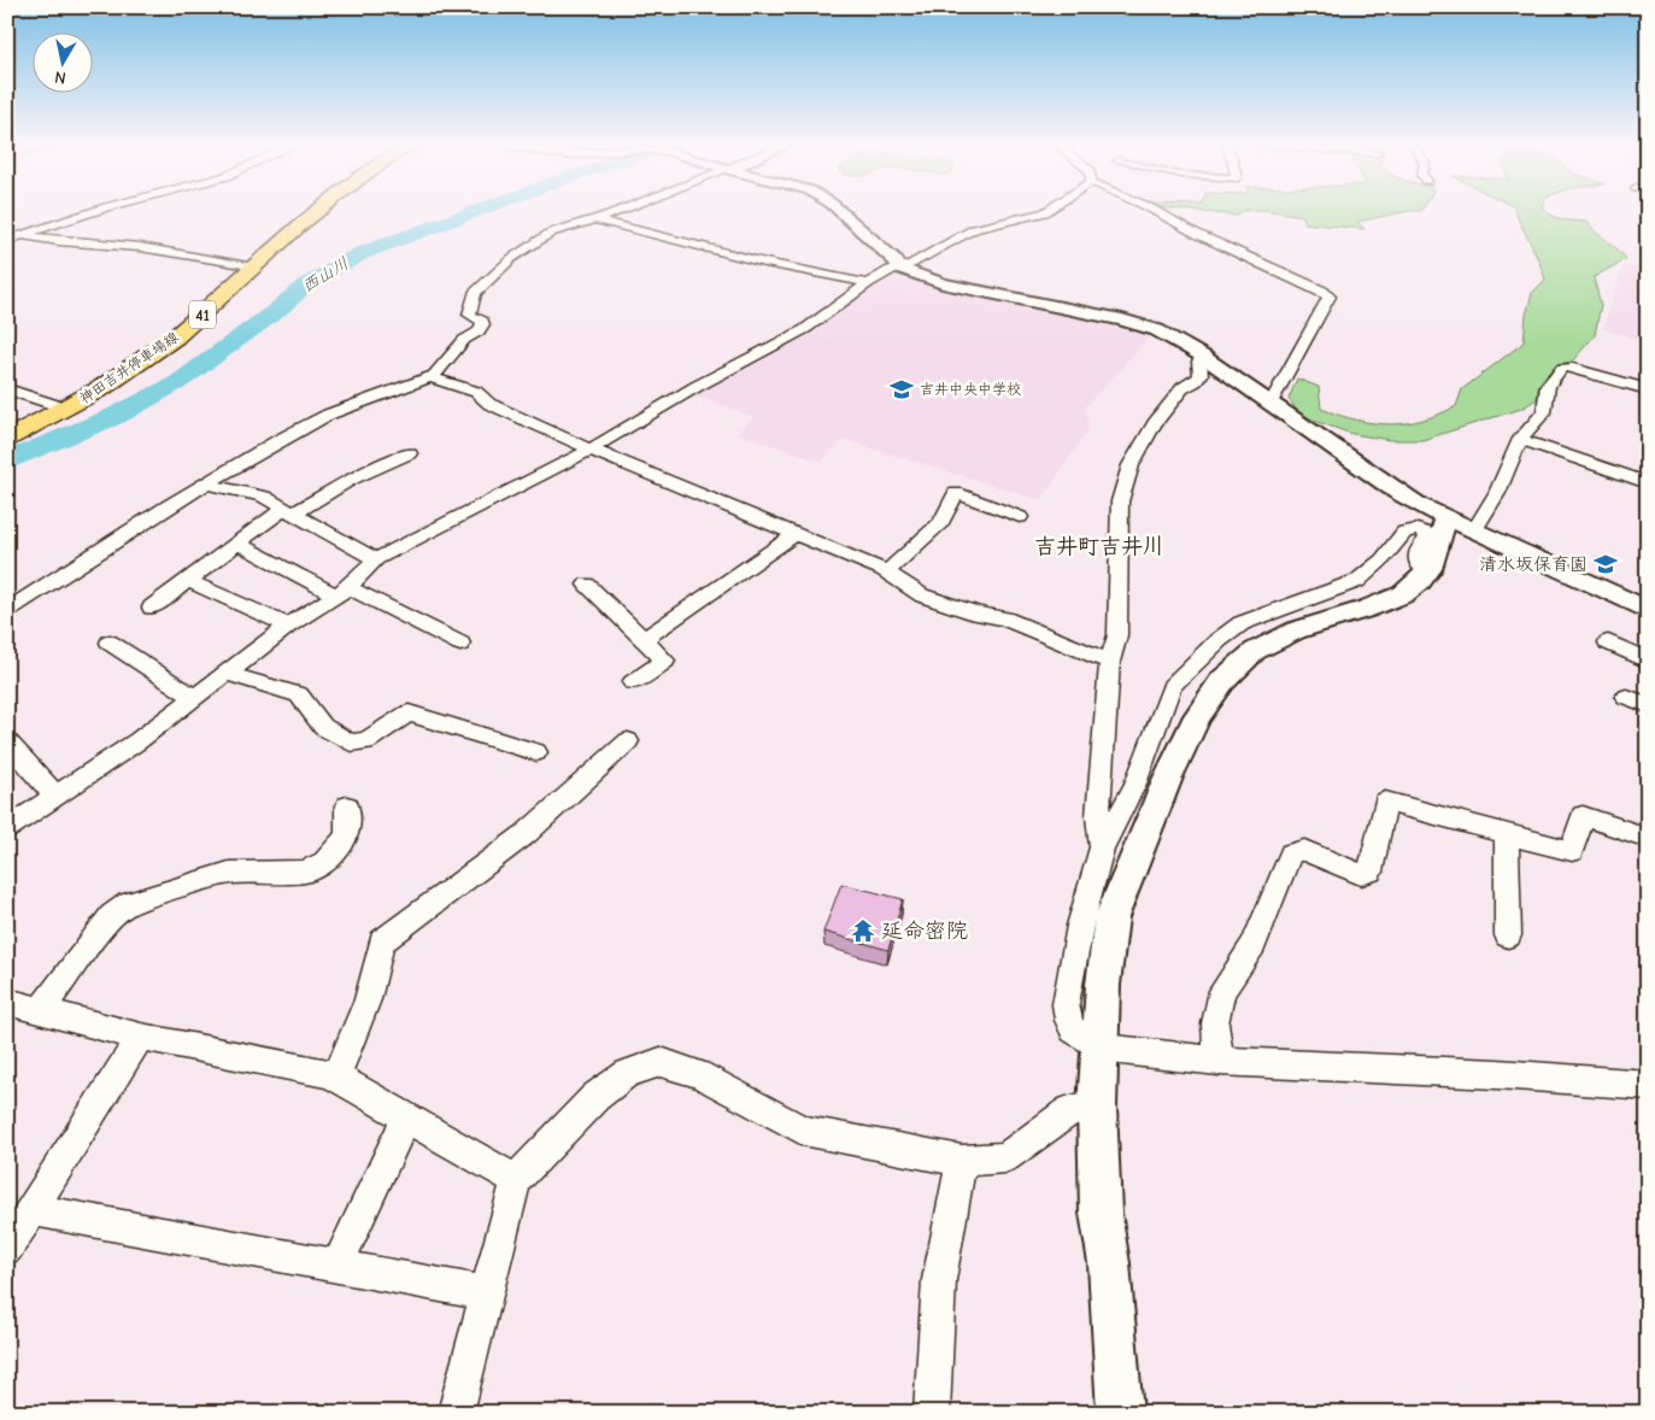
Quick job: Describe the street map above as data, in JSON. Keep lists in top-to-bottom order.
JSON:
{
  "streets": {
    "main road": ["41", "神田吉井停車場線"]
  },
  "districts": ["吉井町吉井川"],
  "water": ["西山川"],
  "places": {
    "school or university": ["吉井中央中学校", "清水坂保育園"],
    "temple": ["延命密院"]
  },
  "north": "bottom"
}
